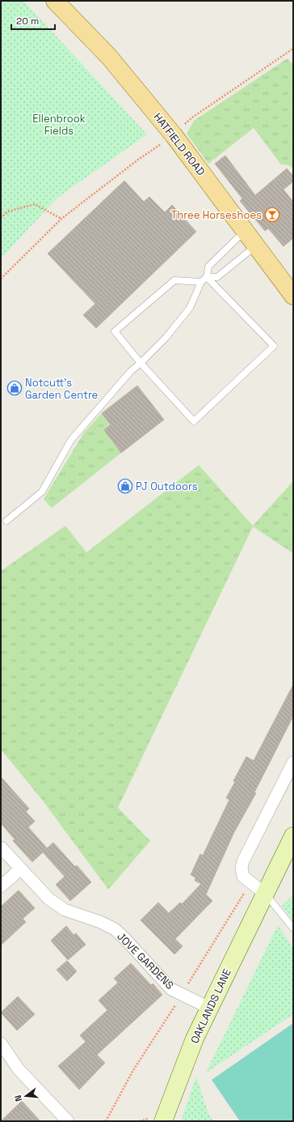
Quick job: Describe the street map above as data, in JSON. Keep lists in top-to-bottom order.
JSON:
{
  "streets": {
    "main road": ["HATFIELD ROAD"],
    "street": ["JOVE GARDENS", "OAKLANDS LANE"]
  },
  "crossings": [
    ["JOVE GARDENS", "OAKLANDS LANE"]
  ],
  "parks": ["Ellenbrook Fields"],
  "places": {
    "bar": ["Three Horseshoes"],
    "shop": ["Notcutt's Garden Centre", "PJ Outdoors"]
  },
  "scale_bar": "20 m",
  "north": "left"
}
